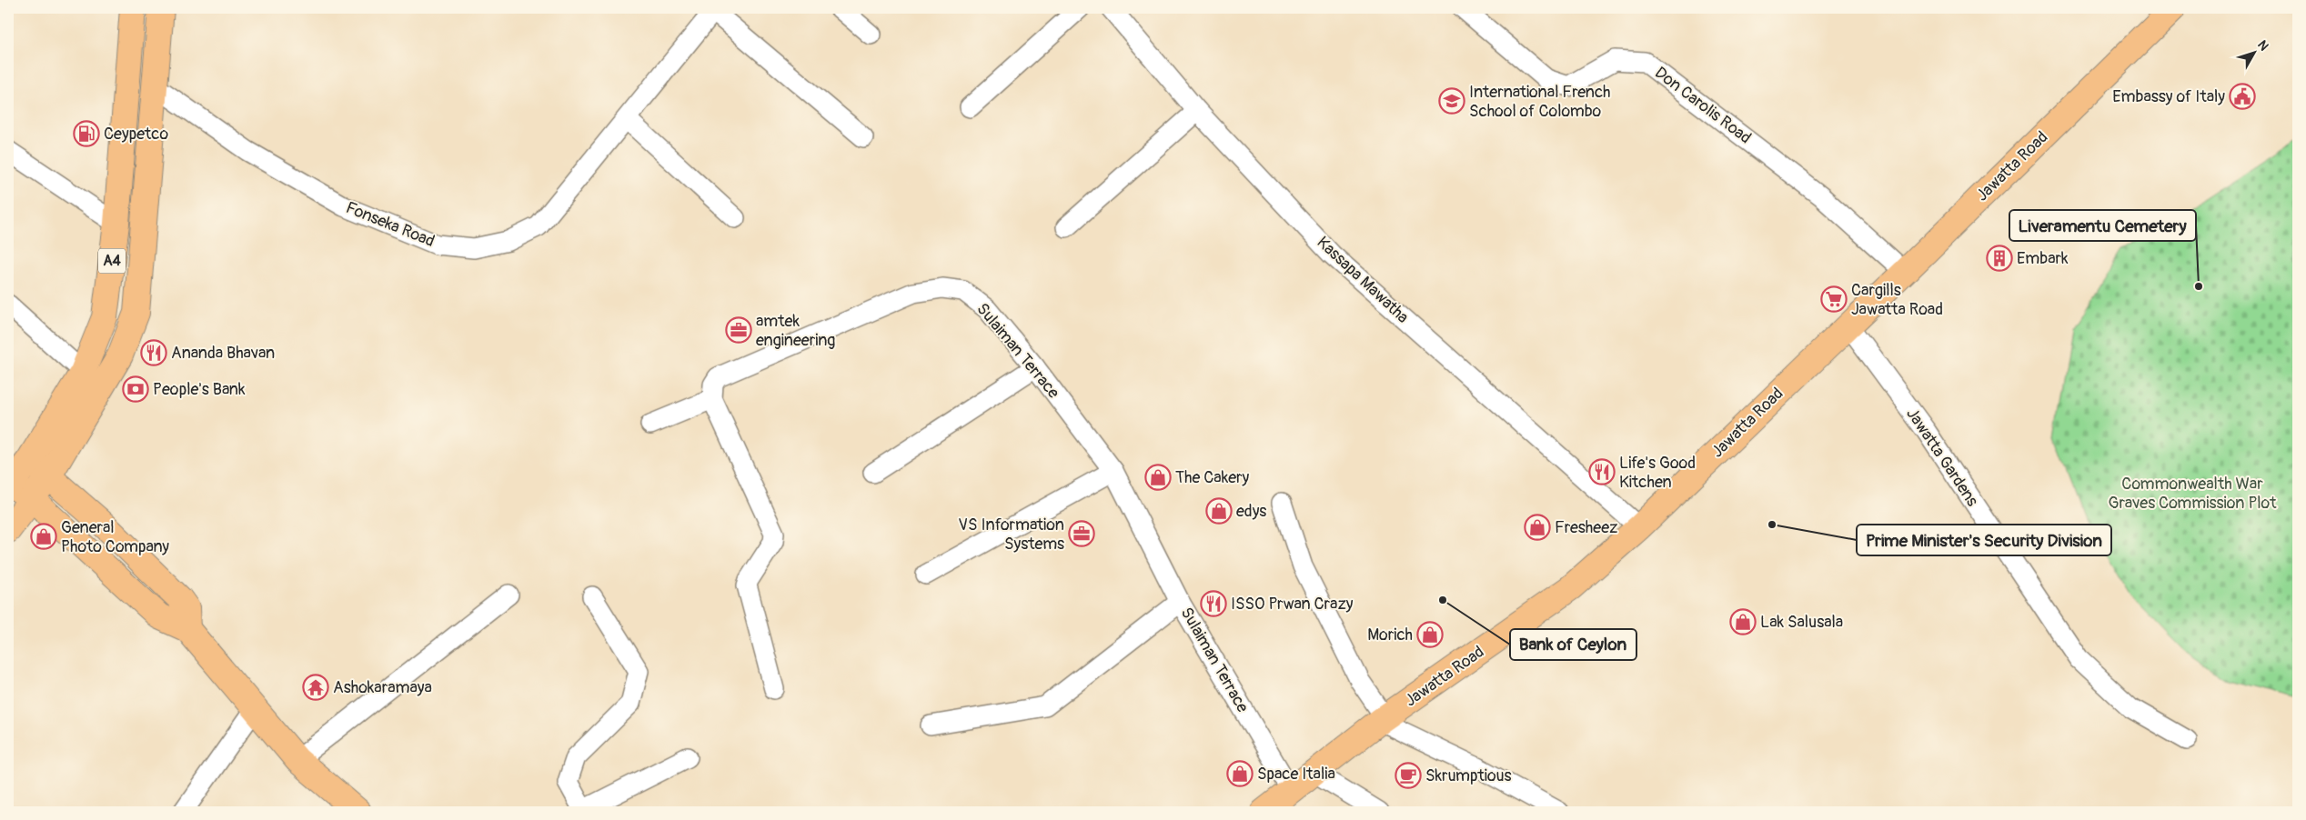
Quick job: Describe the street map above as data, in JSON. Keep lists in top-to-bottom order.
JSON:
{
  "streets": {
    "main road": ["Jawatta Road", "A4"],
    "street": [
      "Don Carolis Road",
      "Fonseka Road",
      "Kassapa Mawatha",
      "Sulaiman Terrace",
      "Jawatta Gardens"
    ]
  },
  "crossings": [
    ["Don Carolis Road", "Jawatta Road"],
    ["Jawatta Road", "Kassapa Mawatha"],
    ["Jawatta Road", "Sulaiman Terrace"],
    ["Jawatta Road", "Jawatta Gardens"],
    ["Fonseka Road", "A4"]
  ],
  "parks": ["Commonwealth War Graves Commission Plot"],
  "places": {
    "public building": ["Embassy of Italy"],
    "school or university": ["International French School of Colombo"],
    "fuel station": ["Ceypetco"],
    "building": ["Embark"],
    "other": ["Liveramentu Cemetery", "Prime Minister's Security Division", "Bank of Ceylon"],
    "supermarket": ["Cargills Jawatta Road"],
    "office": ["amtek engineering", "VS Information Systems"],
    "restaurant": ["Ananda Bhavan", "Life's Good Kitchen", "ISSO Prwan Crazy"],
    "bank": ["People's Bank"],
    "shop": [
      "The Cakery",
      "edys",
      "Fresheez",
      "General Photo Company",
      "Lak Salusala",
      "Morich",
      "Space Italia"
    ],
    "temple": ["Ashokaramaya"],
    "cafe": ["Skrumptious"]
  },
  "north": "top right"
}
